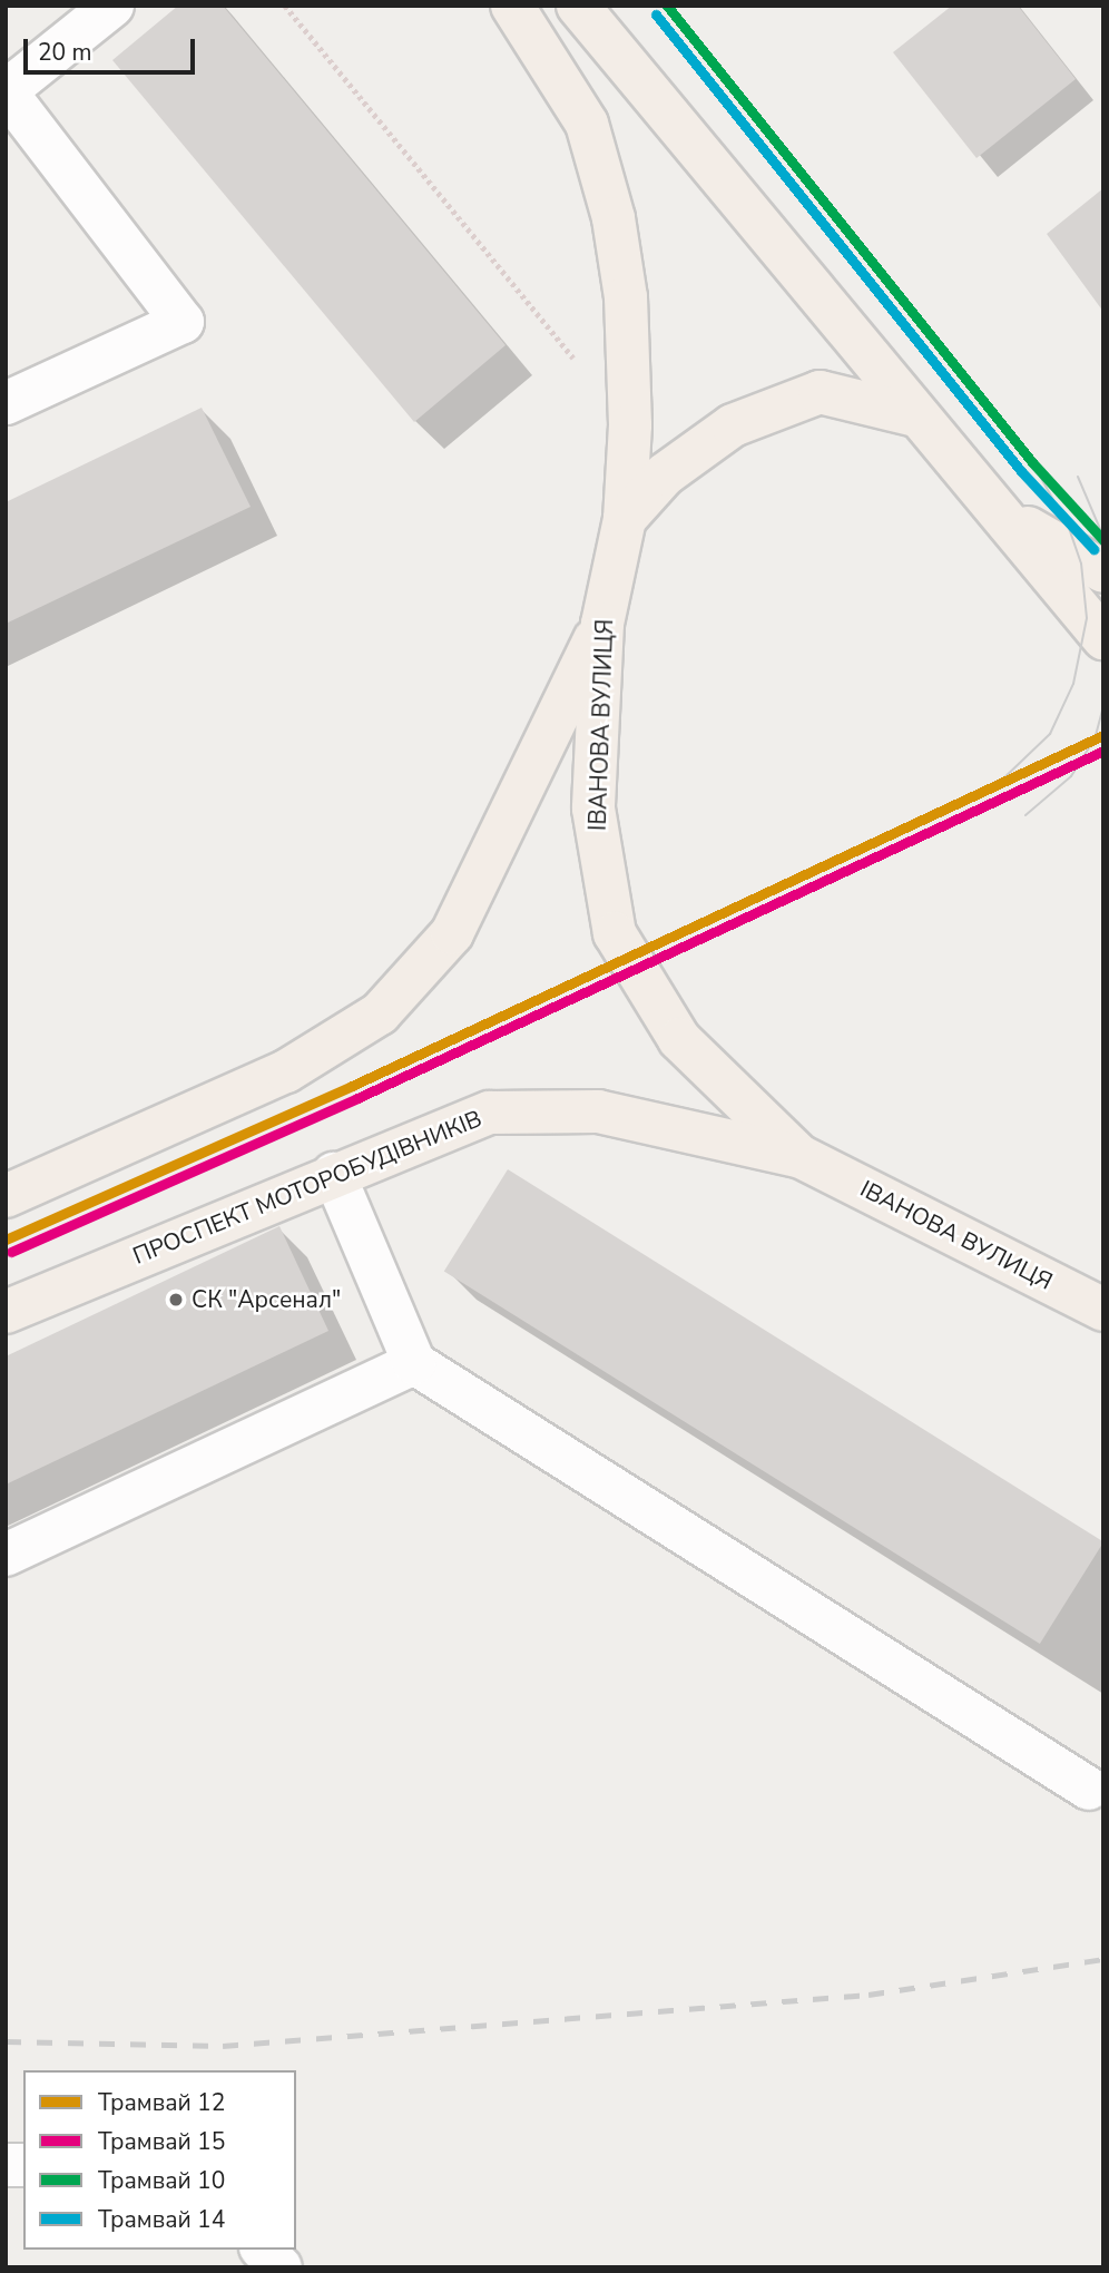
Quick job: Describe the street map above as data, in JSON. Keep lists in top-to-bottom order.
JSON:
{
  "streets": {
    "main road": ["ІВАНОВА ВУЛИЦЯ", "ПРОСПЕКТ МОТОРОБУДІВНИКІВ"]
  },
  "crossings": [
    ["ІВАНОВА ВУЛИЦЯ", "ПРОСПЕКТ МОТОРОБУДІВНИКІВ"]
  ],
  "places": ["СК \"Арсенал\""],
  "lines": [
    "tram line 10",
    "tram line 14",
    "tram line 12",
    "tram line 15"
  ],
  "legend": [
    "Трамвай 12",
    "Трамвай 15",
    "Трамвай 10",
    "Трамвай 14"
  ],
  "scale_bar": "20 m"
}
